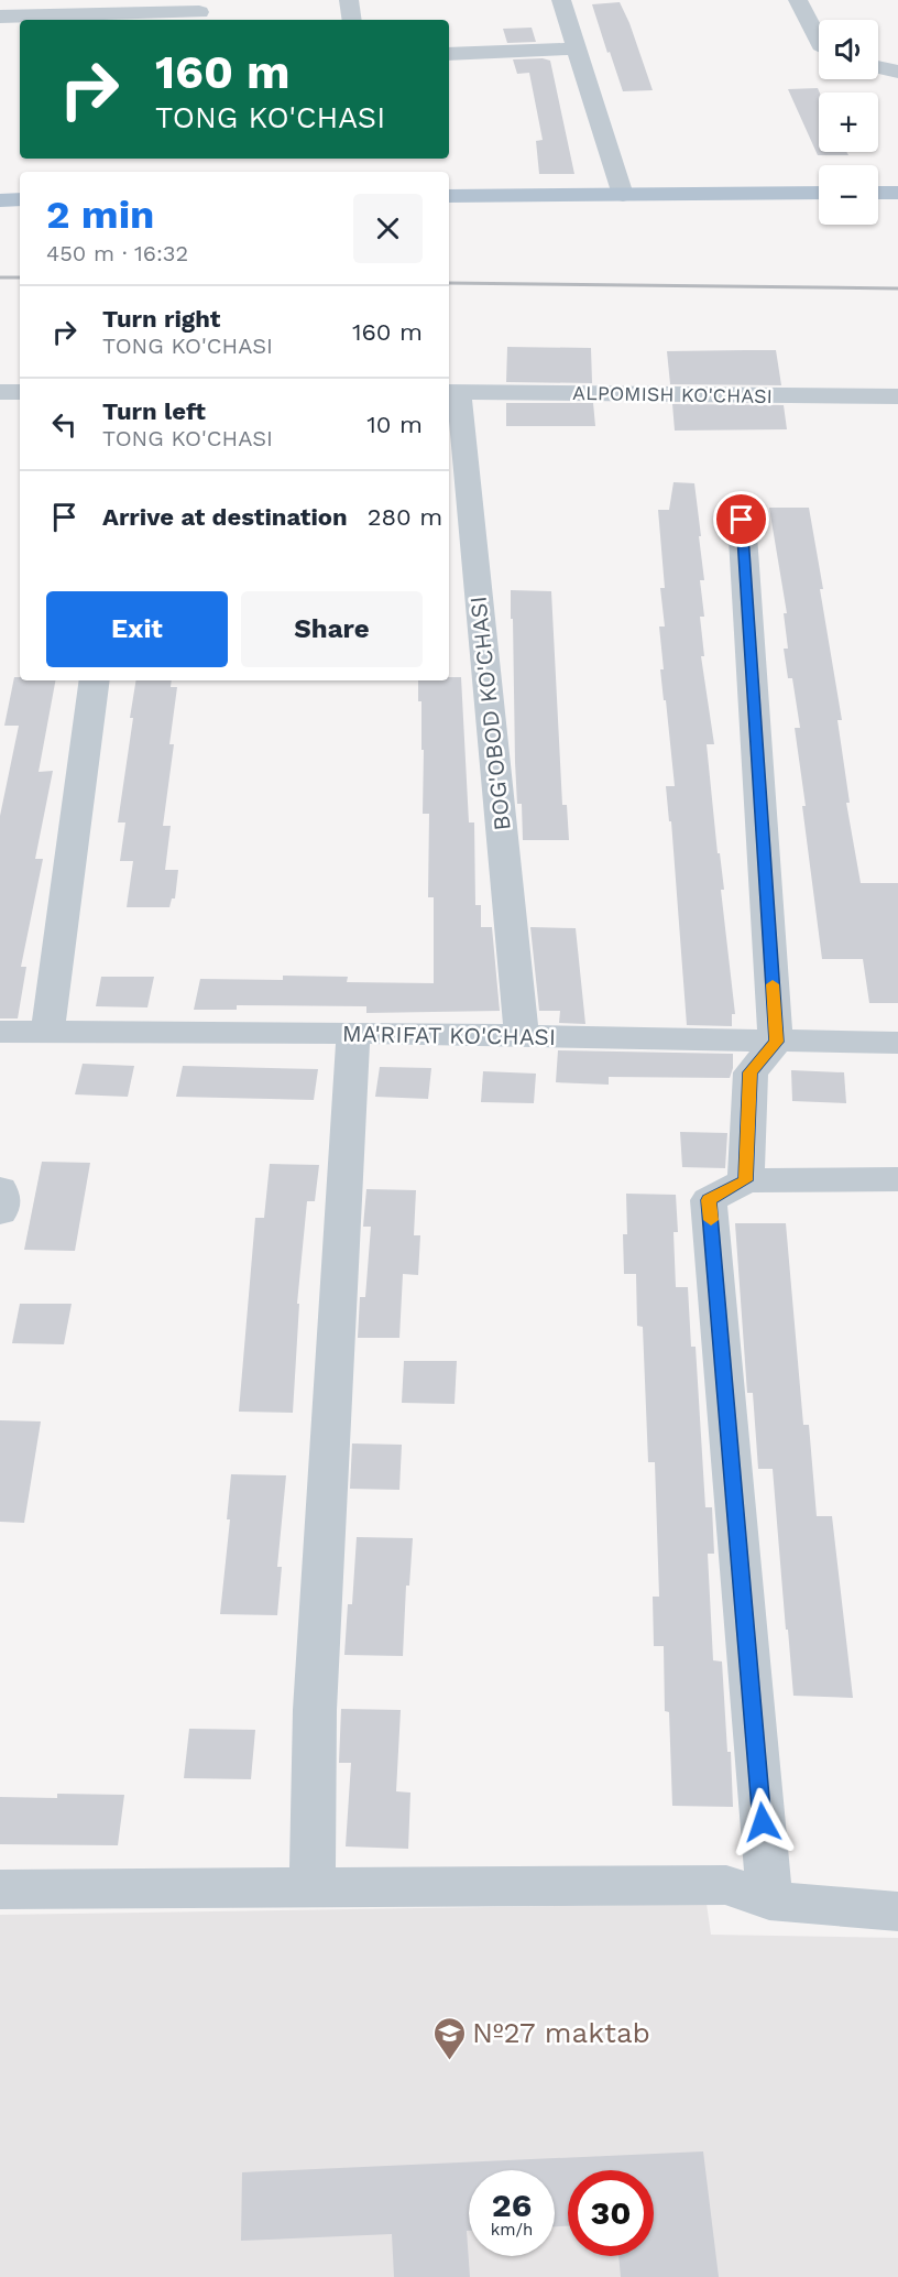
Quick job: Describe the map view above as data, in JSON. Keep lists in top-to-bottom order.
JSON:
{
  "streets": {
    "street": ["ALPOMISH KO'CHASI", "BOG'OBOD KO'CHASI", "MA'RIFAT KO'CHASI"]
  },
  "crossings": [
    ["ALPOMISH KO'CHASI", "BOG'OBOD KO'CHASI"],
    ["BOG'OBOD KO'CHASI", "MA'RIFAT KO'CHASI"]
  ],
  "places": {
    "school or university": ["№27 maktab"]
  },
  "page": {
    "map_buttons": ["+", "−"],
    "turn": ["160 m", "TONG KO'CHASI"],
    "heading": ["2 min", "450 m · 16:32"],
    "list": [
      {
        "name": "Turn right",
        "note": "TONG KO'CHASI",
        "value": "160 m"
      },
      {
        "name": "Turn left",
        "note": "TONG KO'CHASI",
        "value": "10 m"
      },
      {
        "name": "Arrive at destination",
        "value": "280 m"
      }
    ],
    "buttons": ["Exit", "Share"],
    "speed": "26 km/h",
    "limit": "30"
  }
}
